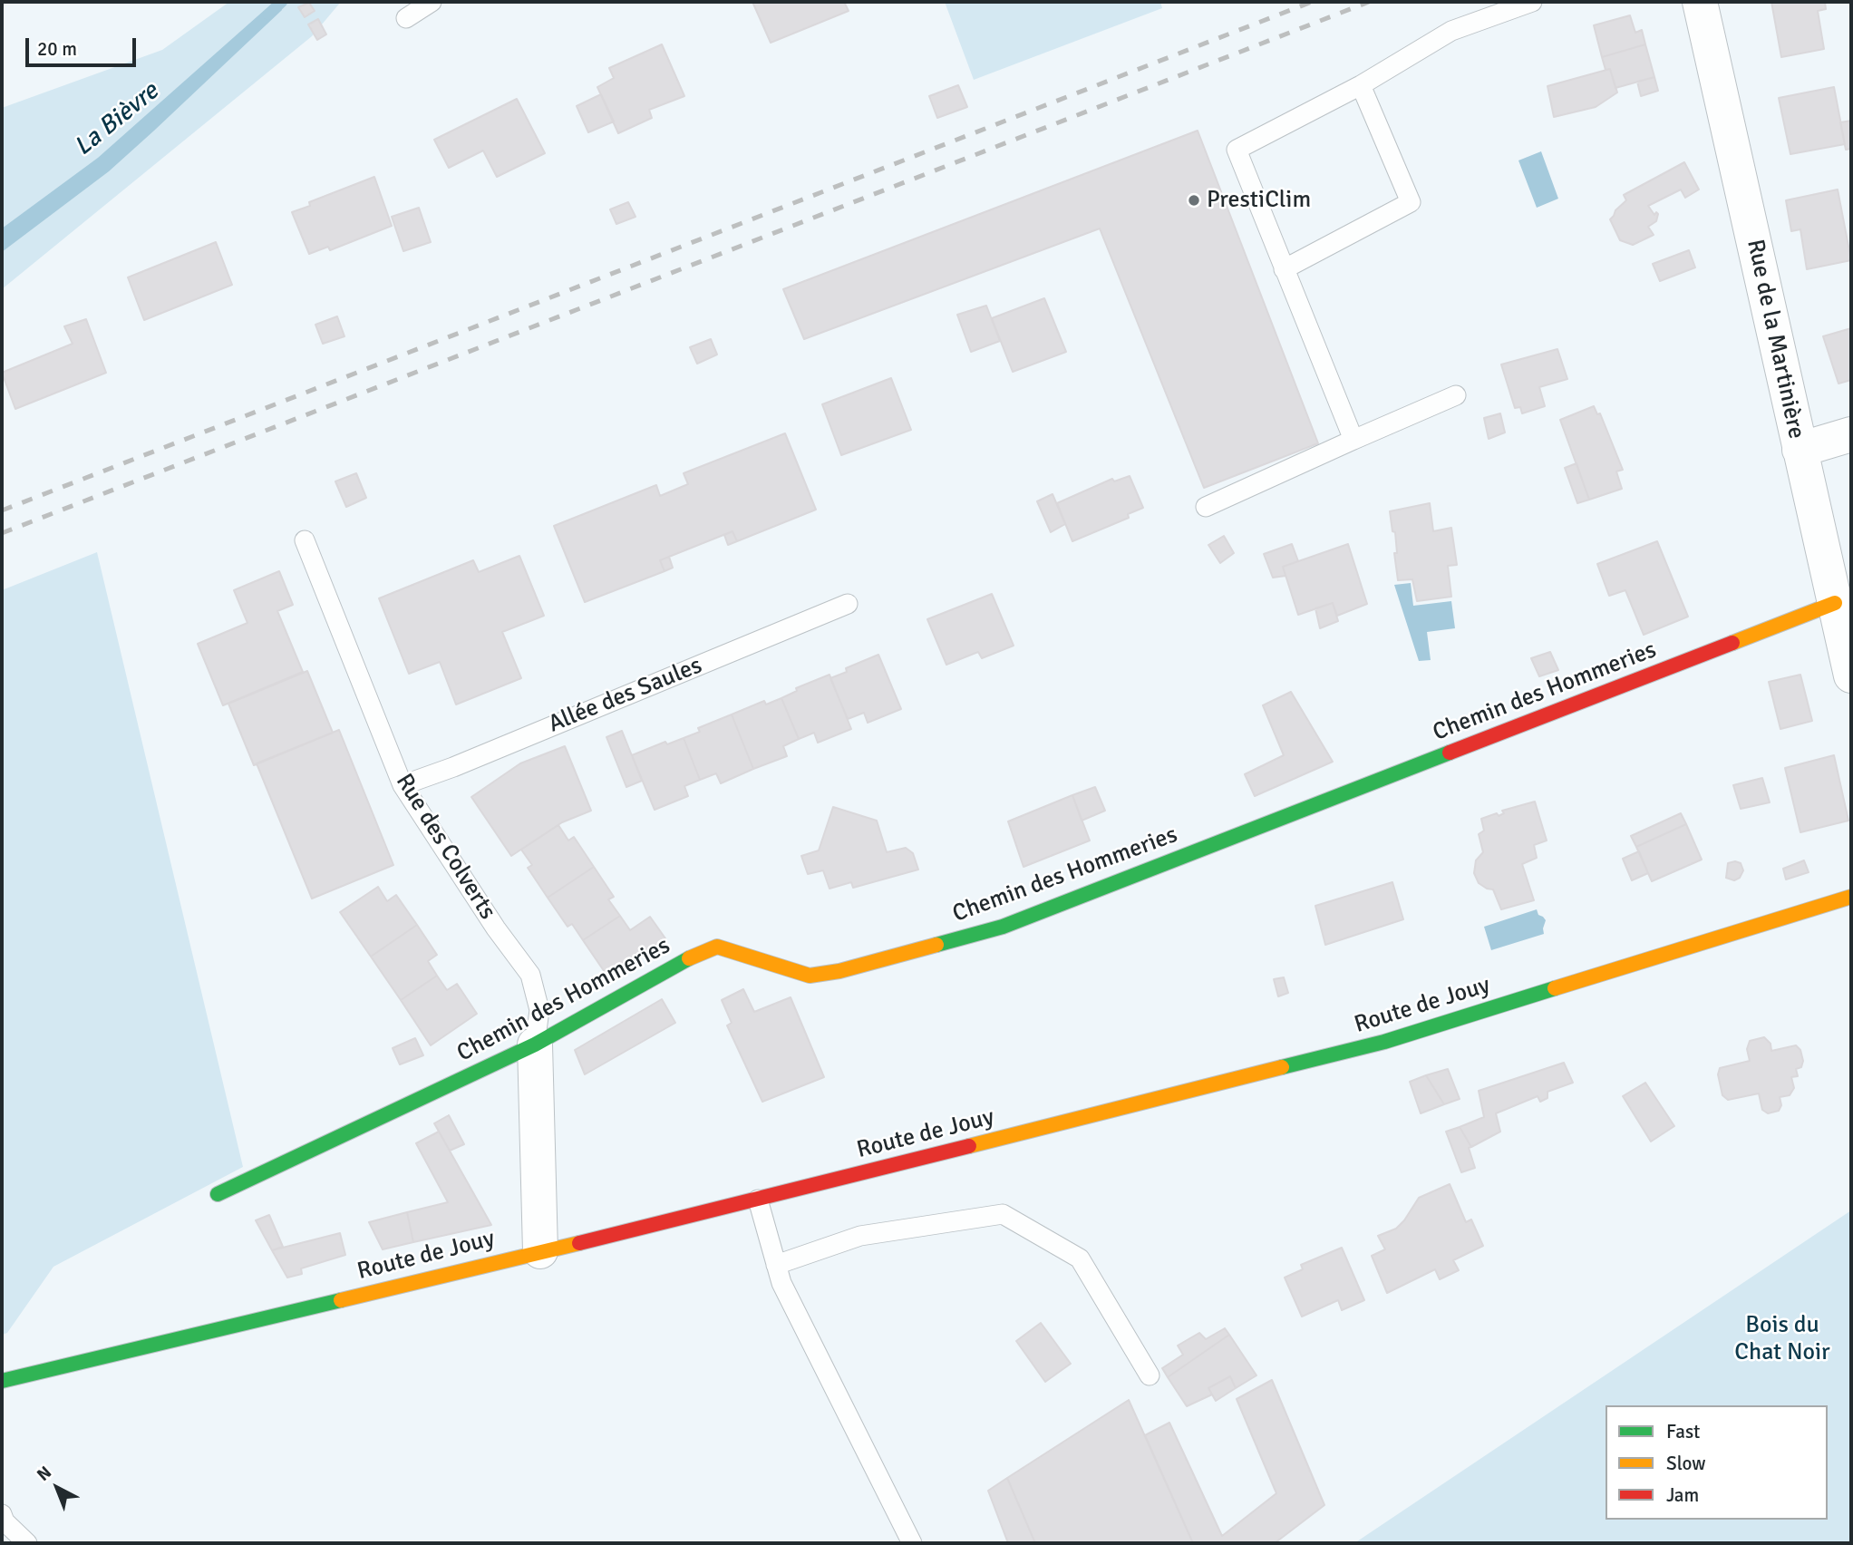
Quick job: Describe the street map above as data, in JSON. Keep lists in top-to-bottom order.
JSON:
{
  "streets": {
    "main road": ["Chemin des Hommeries", "Route de Jouy"],
    "street": ["Rue de la Martinière"],
    "lane": ["Allée des Saules", "Rue des Colverts"]
  },
  "crossings": [
    ["Rue de la Martinière", "Chemin des Hommeries"],
    ["Chemin des Hommeries", "Rue des Colverts"],
    ["Allée des Saules", "Rue des Colverts"]
  ],
  "water": ["La Bièvre"],
  "parks": ["Bois du Chat Noir"],
  "places": ["PrestiClim"],
  "legend": ["Fast", "Slow", "Jam"],
  "scale_bar": "20 m",
  "north": "top left"
}
